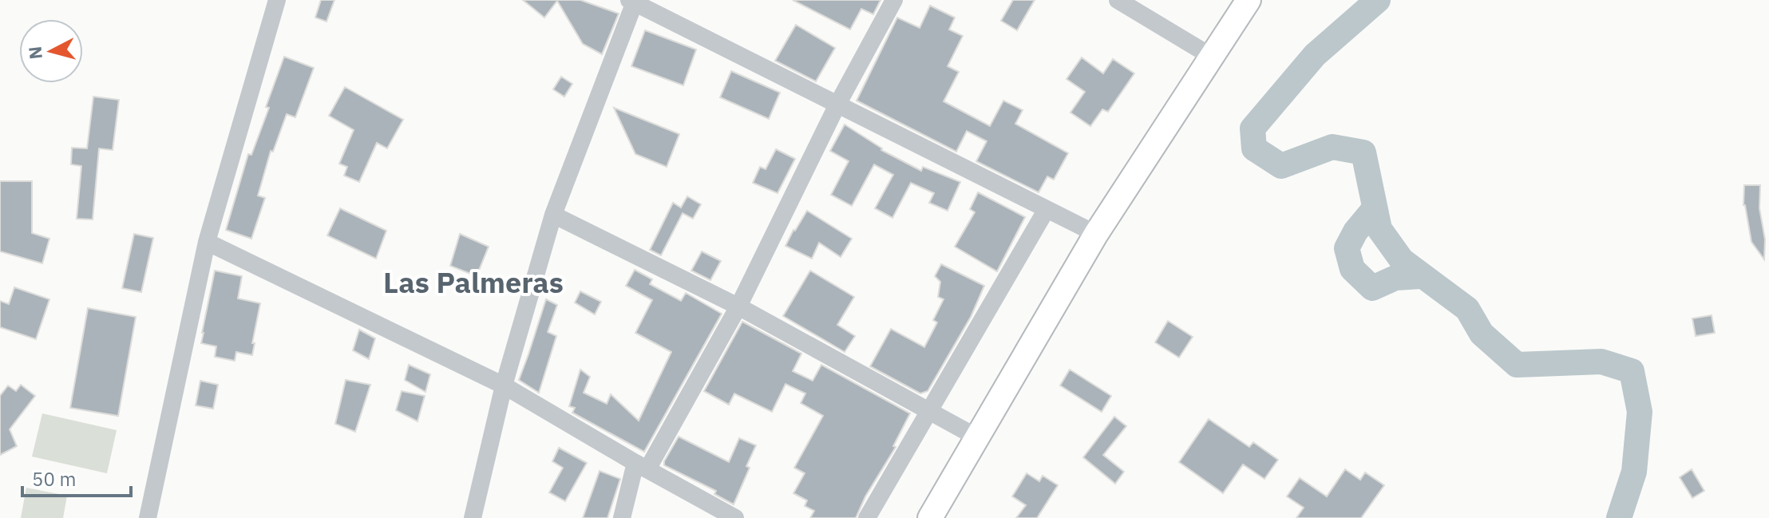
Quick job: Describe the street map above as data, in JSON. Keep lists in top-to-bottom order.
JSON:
{
  "districts": ["Las Palmeras"],
  "scale_bar": "50 m",
  "north": "left"
}
